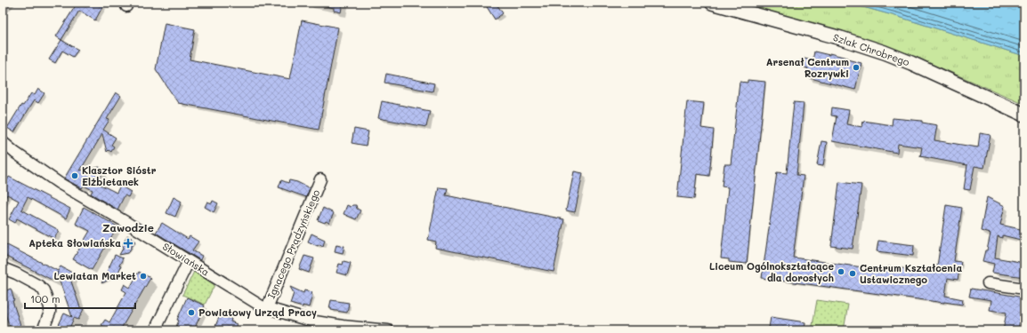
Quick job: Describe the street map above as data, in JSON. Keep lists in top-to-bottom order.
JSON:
{
  "streets": {
    "main road": ["Szlak Chrobrego"],
    "street": ["Ignacego Prądzyńskiego", "Słowiańska"]
  },
  "crossings": [
    ["Ignacego Prądzyńskiego", "Słowiańska"]
  ],
  "districts": ["Zawodzie"],
  "places": {
    "other": [
      "Arsenał Centrum Rozrywki",
      "Klasztor Sióstr Elżbietanek",
      "Liceum Ogólnokształcące dla dorosłych",
      "Centrum Kształcenia Ustawicznego",
      "Lewiatan Market",
      "Powiatowy Urząd Pracy"
    ],
    "health": ["Apteka Słowiańska"]
  },
  "scale_bar": "100 m"
}
